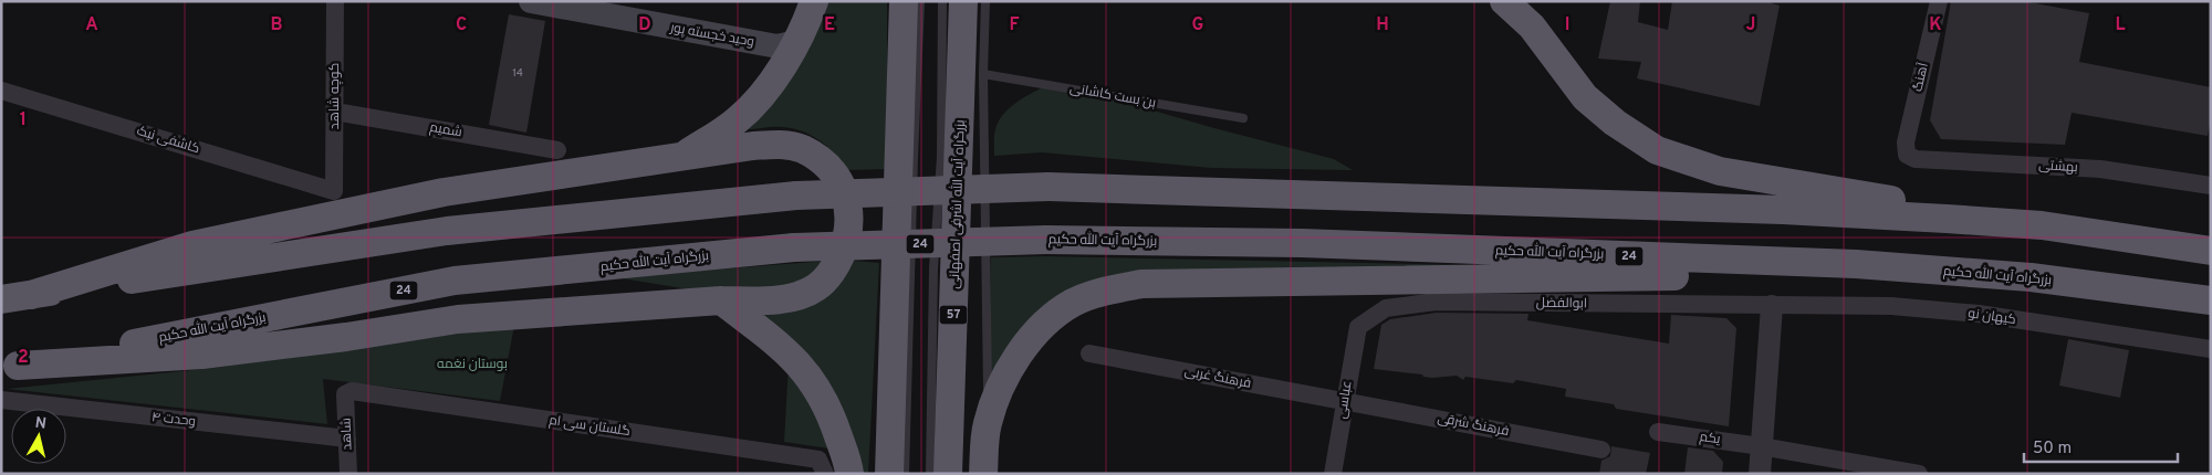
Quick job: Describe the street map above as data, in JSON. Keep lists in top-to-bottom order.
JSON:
{
  "streets": {
    "highway": [
      "بزرگراه آیت الله اشرفی اصفهانی",
      "بزرگراه آیت الله حکیم",
      "24",
      "57"
    ],
    "main road": ["وحید خجسته پور"],
    "street": [
      "آهنگ",
      "کوچه شاهد",
      "شمیم",
      "کاشفی نیک",
      "بهشتی",
      "ابوالفضل",
      "کیهان نو",
      "فرهنگ غربی",
      "عباسی",
      "وحدت ۴",
      "فرهنگ شرقی",
      "گلستان سی ام",
      "شاهد",
      "یکم"
    ],
    "lane": ["بن بست کاشانی"]
  },
  "crossings": [
    ["آهنگ", "بهشتی"],
    ["کوچه شاهد", "شمیم"],
    ["کوچه شاهد", "کاشفی نیک"],
    ["ابوالفضل", "کیهان نو"],
    ["ابوالفضل", "عباسی"],
    ["فرهنگ غربی", "عباسی"],
    ["فرهنگ غربی", "فرهنگ شرقی"],
    ["عباسی", "فرهنگ شرقی"],
    ["وحدت ۴", "شاهد"],
    ["گلستان سی ام", "شاهد"]
  ],
  "parks": ["بوستان نغمه"],
  "house_numbers": ["14"],
  "scale_bar": "50 m",
  "north": "top",
  "grid": {
    "columns": [
      "A",
      "B",
      "C",
      "D",
      "E",
      "F",
      "G",
      "H",
      "I",
      "J",
      "K",
      "L"
    ],
    "rows": ["1", "2"]
  }
}
